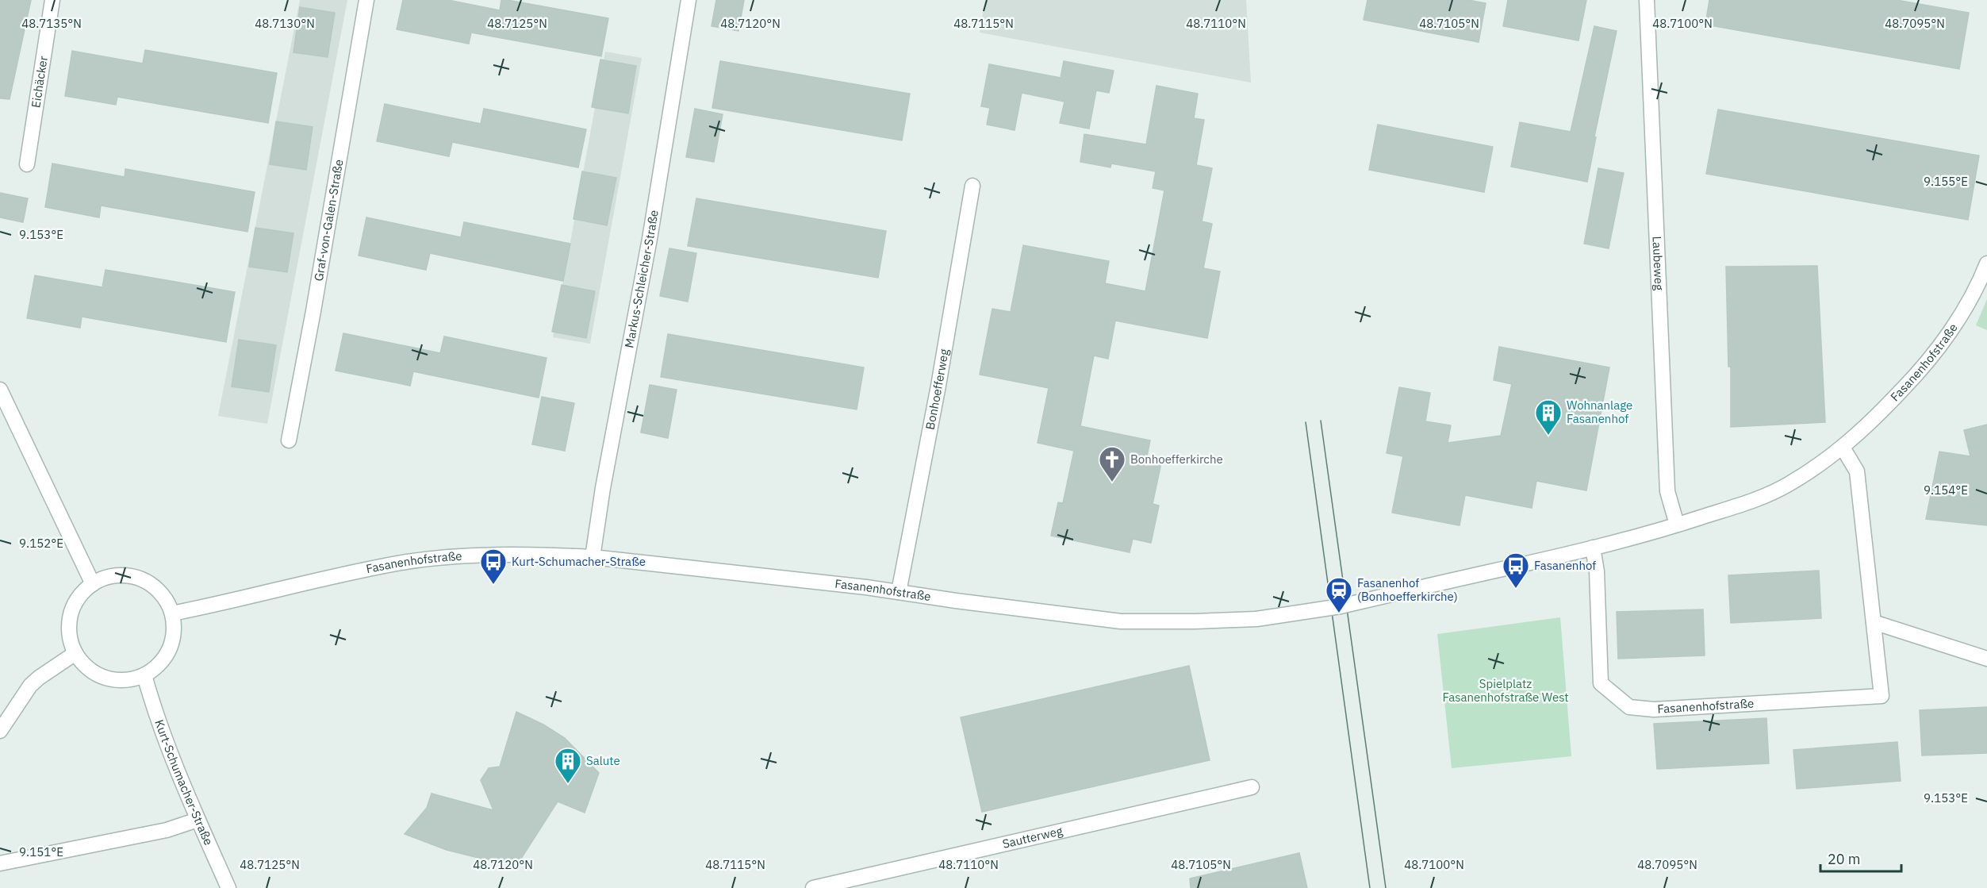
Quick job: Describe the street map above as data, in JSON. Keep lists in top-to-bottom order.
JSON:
{
  "streets": {
    "street": [
      "Eichäcker",
      "Graf-von-Galen-Straße",
      "Laubeweg",
      "Markus-Schleicher-Straße",
      "Fasanenhofstraße",
      "Bonhoefferweg",
      "Kurt-Schumacher-Straße",
      "Sautterweg"
    ]
  },
  "crossings": [
    ["Laubeweg", "Fasanenhofstraße"],
    ["Markus-Schleicher-Straße", "Fasanenhofstraße"],
    ["Fasanenhofstraße", "Bonhoefferweg"],
    ["Fasanenhofstraße", "Kurt-Schumacher-Straße"]
  ],
  "parks": ["Spielplatz Fasanenhofstraße West"],
  "places": {
    "building": ["Wohnanlage Fasanenhof", "Salute"],
    "church": ["Bonhoefferkirche"],
    "bus stop": ["Kurt-Schumacher-Straße", "Fasanenhof"],
    "station": ["Fasanenhof (Bonhoefferkirche)"]
  },
  "scale_bar": "20 m",
  "coordinates": [
    "48.7135°N",
    "48.7130°N",
    "48.7125°N",
    "48.7120°N",
    "48.7115°N",
    "48.7110°N",
    "48.7105°N",
    "48.7100°N",
    "48.7095°N",
    "9.155°E",
    "9.153°E",
    "9.154°E",
    "9.152°E",
    "9.151°E"
  ]
}
